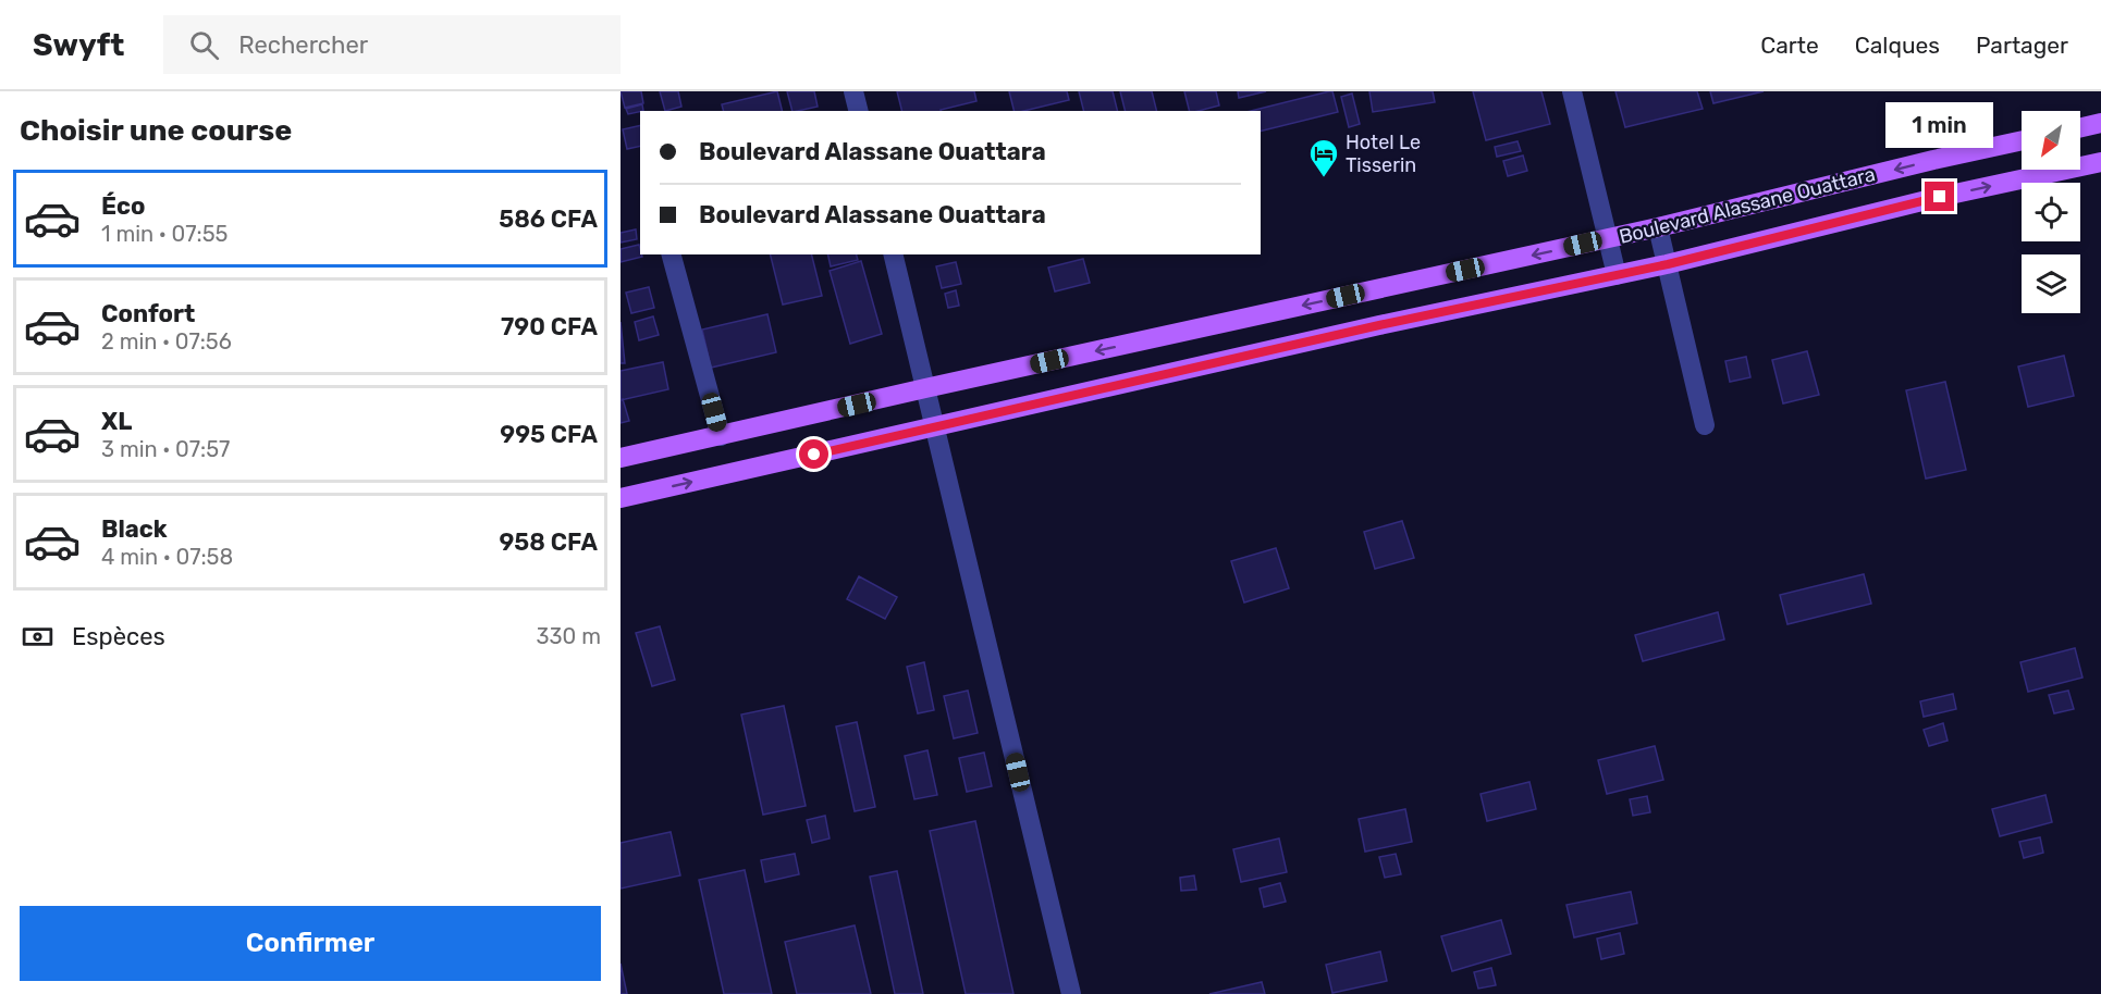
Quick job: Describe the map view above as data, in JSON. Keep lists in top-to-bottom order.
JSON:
{
  "streets": {
    "main road": ["Boulevard Alassane Ouattara"]
  },
  "places": {
    "hotel": ["Hotel Le Tisserin"]
  },
  "north": "bottom left",
  "page": {
    "header": "Swyft",
    "search": "Rechercher",
    "nav": ["Carte", "Calques", "Partager"],
    "heading": "Choisir une course",
    "bubble": "1 min",
    "banner": ["Boulevard Alassane Ouattara", "Boulevard Alassane Ouattara"],
    "list": [
      {
        "name": "Éco",
        "note": "1 min · 07:55",
        "value": "586 CFA"
      },
      {
        "name": "Confort",
        "note": "2 min · 07:56",
        "value": "790 CFA"
      },
      {
        "name": "XL",
        "note": "3 min · 07:57",
        "value": "995 CFA"
      },
      {
        "name": "Black",
        "note": "4 min · 07:58",
        "value": "958 CFA"
      }
    ],
    "pay": ["Espèces", "330 m"],
    "buttons": "Confirmer"
  }
}
